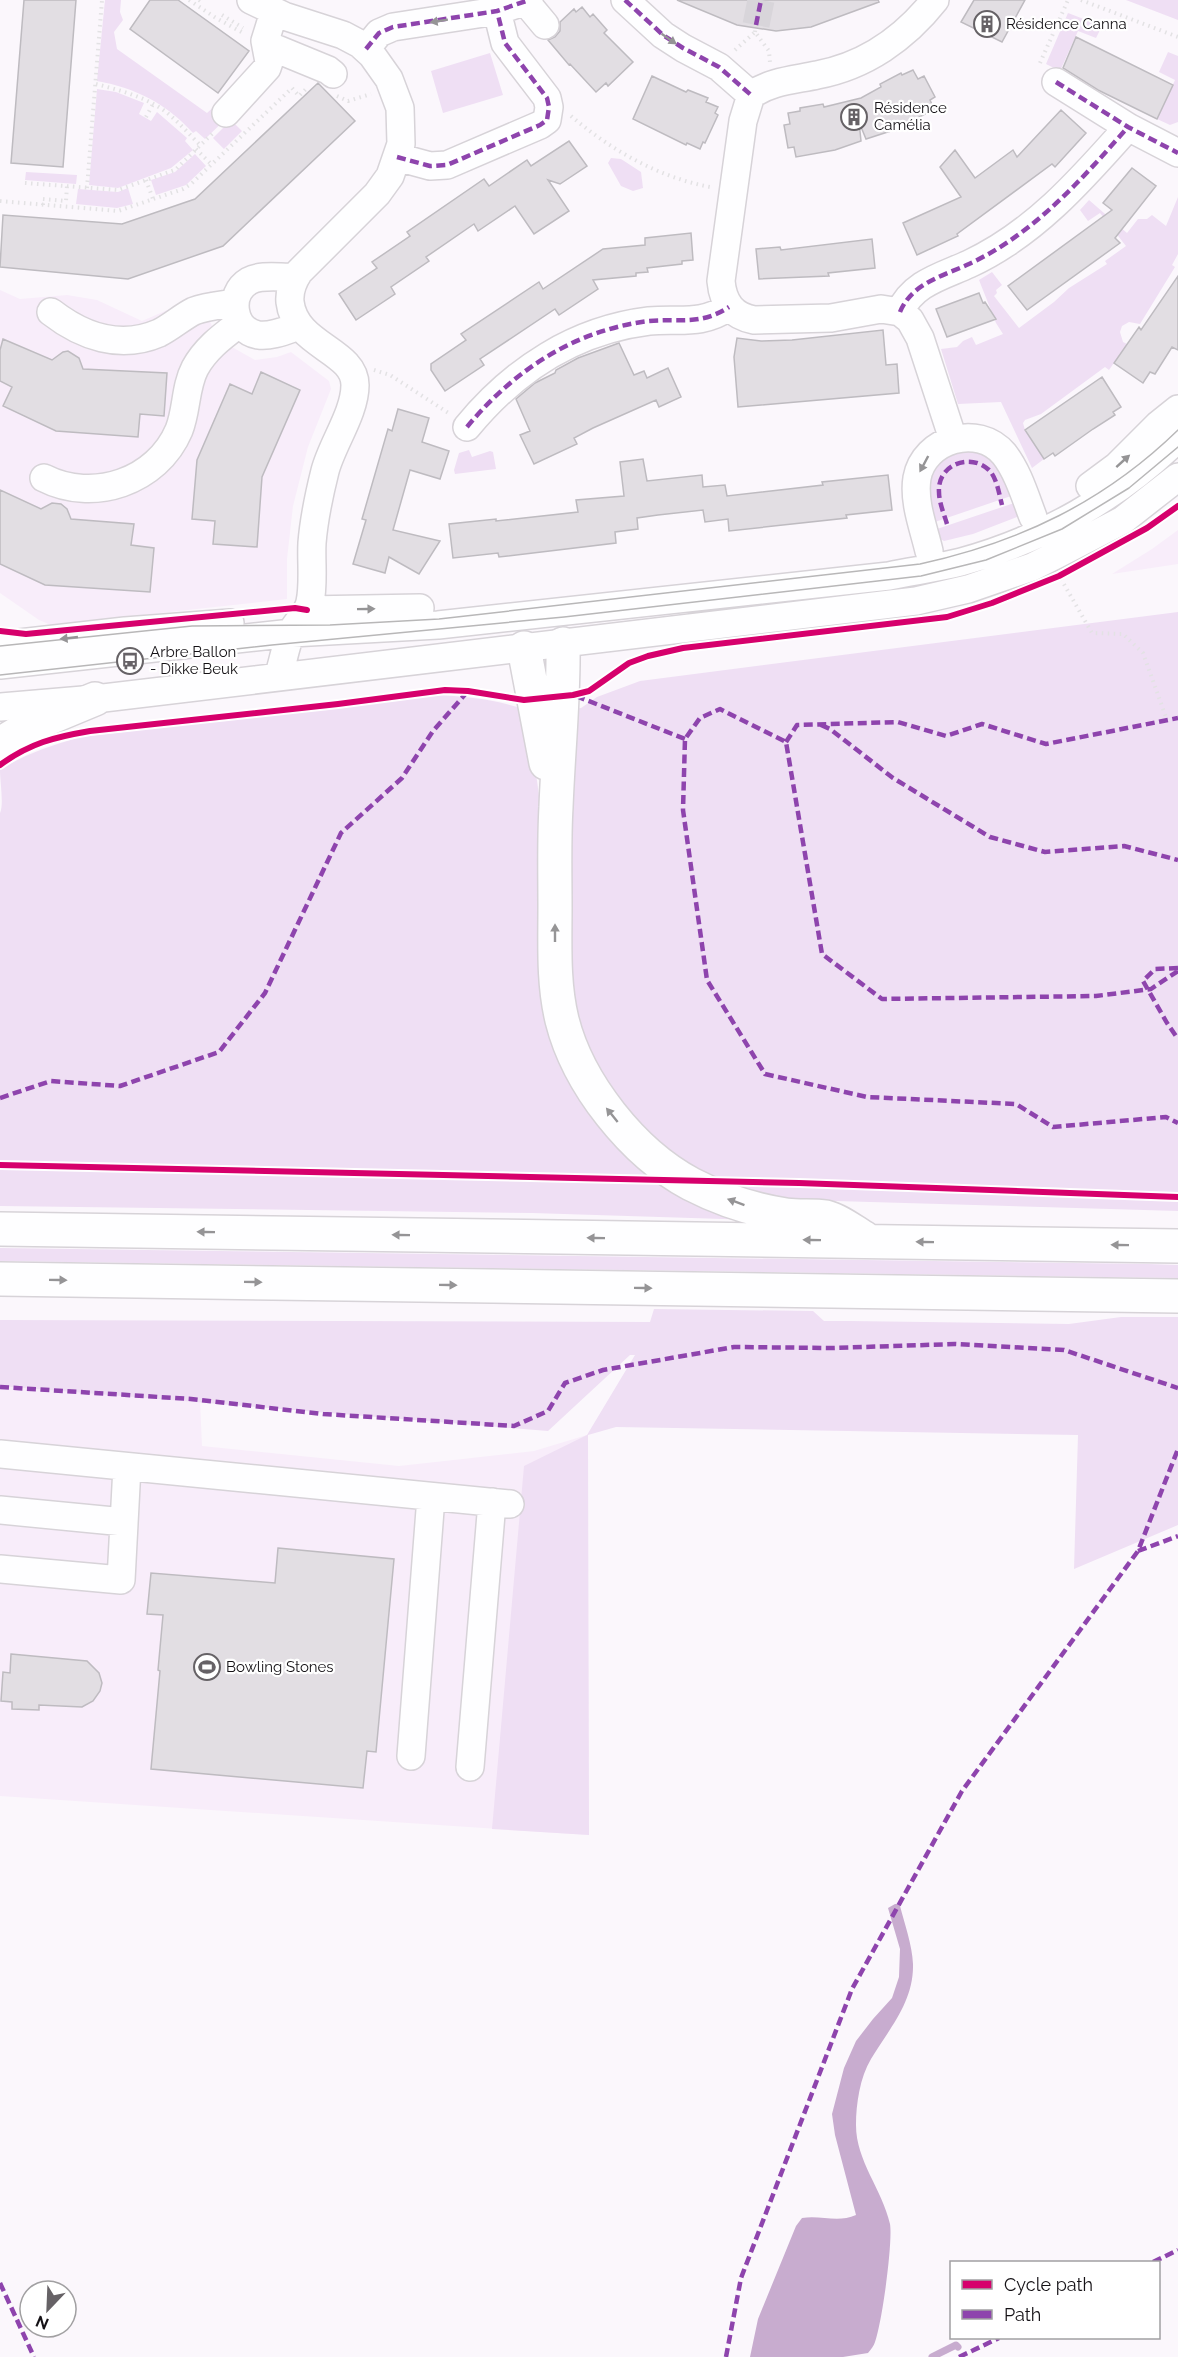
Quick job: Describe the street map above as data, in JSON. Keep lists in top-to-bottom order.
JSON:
{
  "places": {
    "building": ["Résidence Canna", "Résidence Camélia"],
    "bus stop": ["Arbre Ballon - Dikke Beuk"],
    "sports": ["Bowling Stones"]
  },
  "legend": ["Cycle path", "Path"],
  "north": "bottom left"
}
